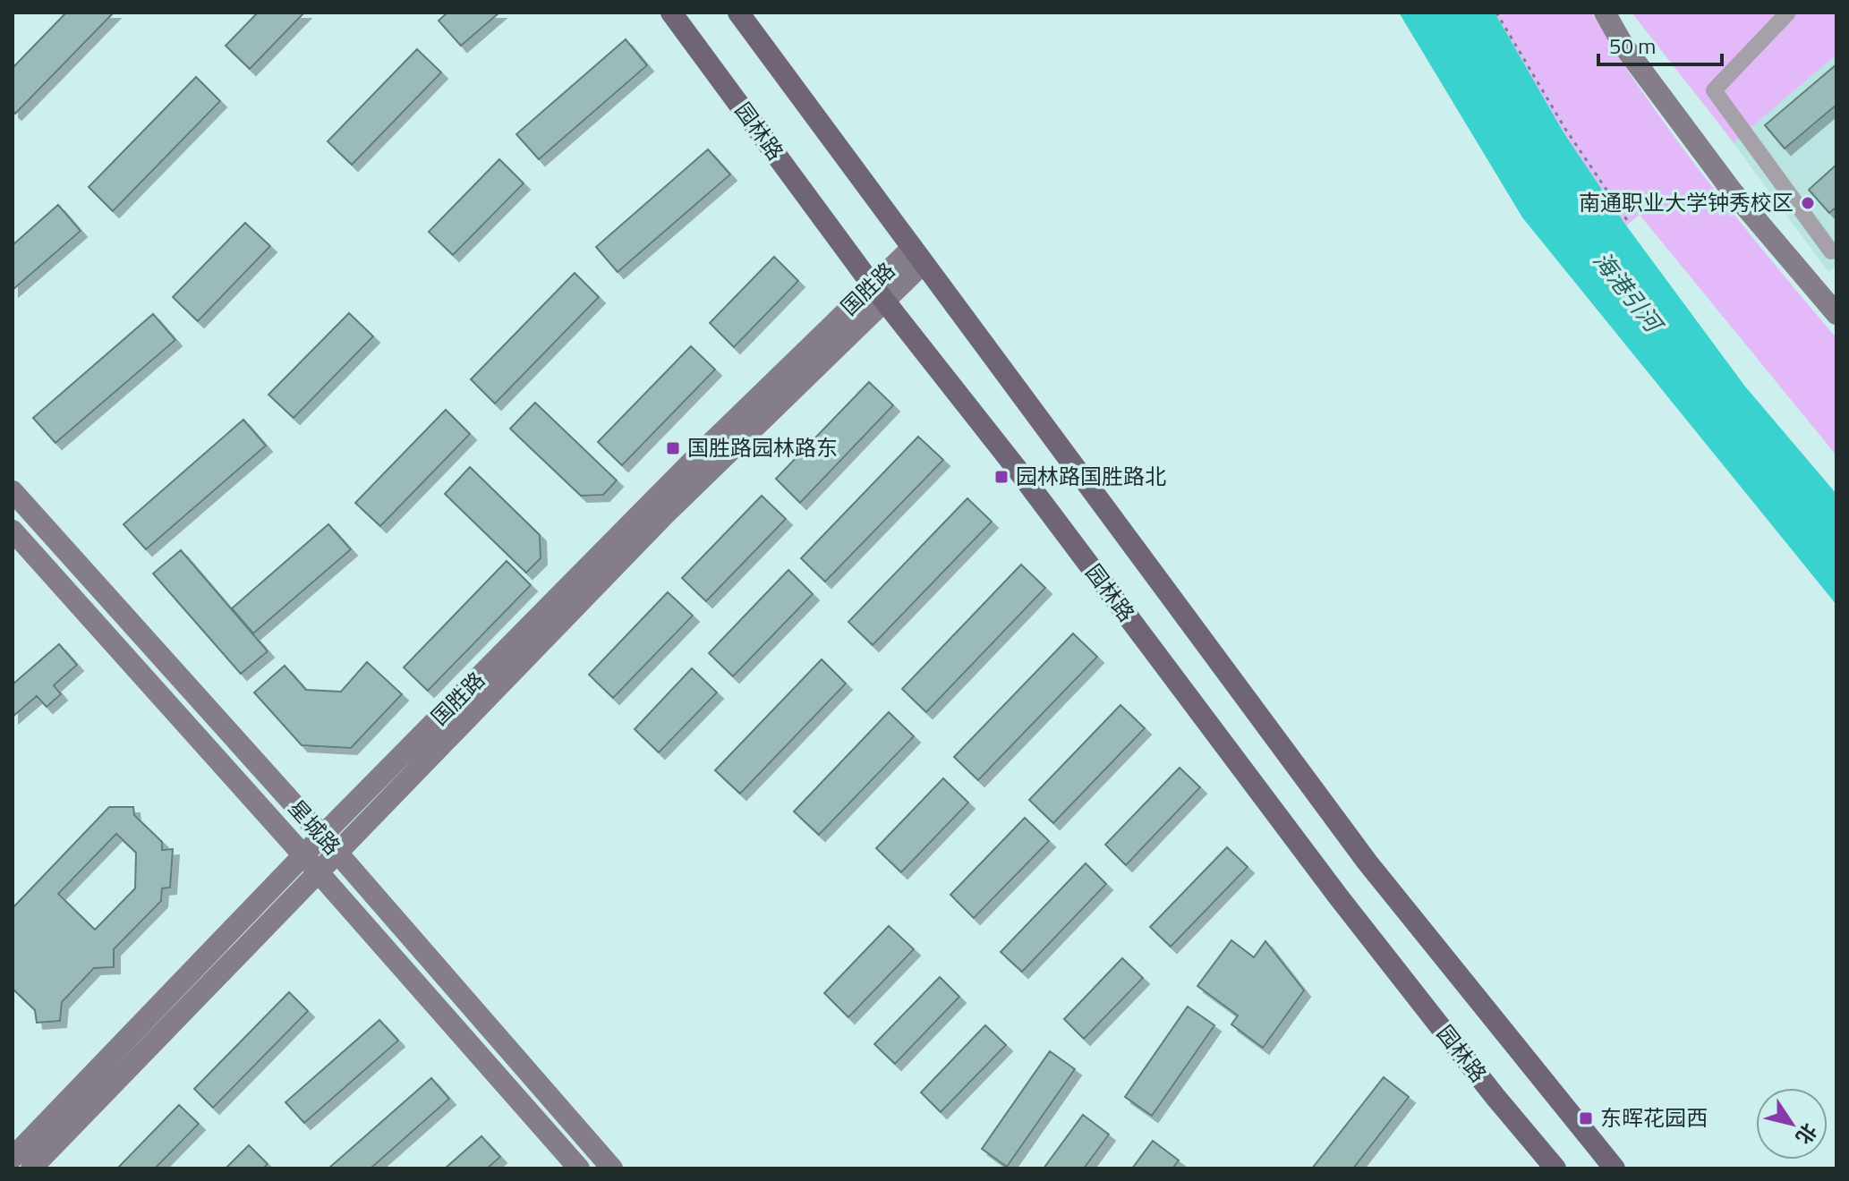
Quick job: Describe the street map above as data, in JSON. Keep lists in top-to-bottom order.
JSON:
{
  "streets": {
    "main road": ["园林路"],
    "street": ["国胜路", "星城路"]
  },
  "crossings": [
    ["园林路", "国胜路"],
    ["国胜路", "星城路"]
  ],
  "water": ["海港引河"],
  "places": {
    "other": ["南通职业大学钟秀校区"],
    "transit": ["国胜路园林路东", "园林路国胜路北", "东晖花园西"]
  },
  "scale_bar": "50 m",
  "north": "bottom right"
}
